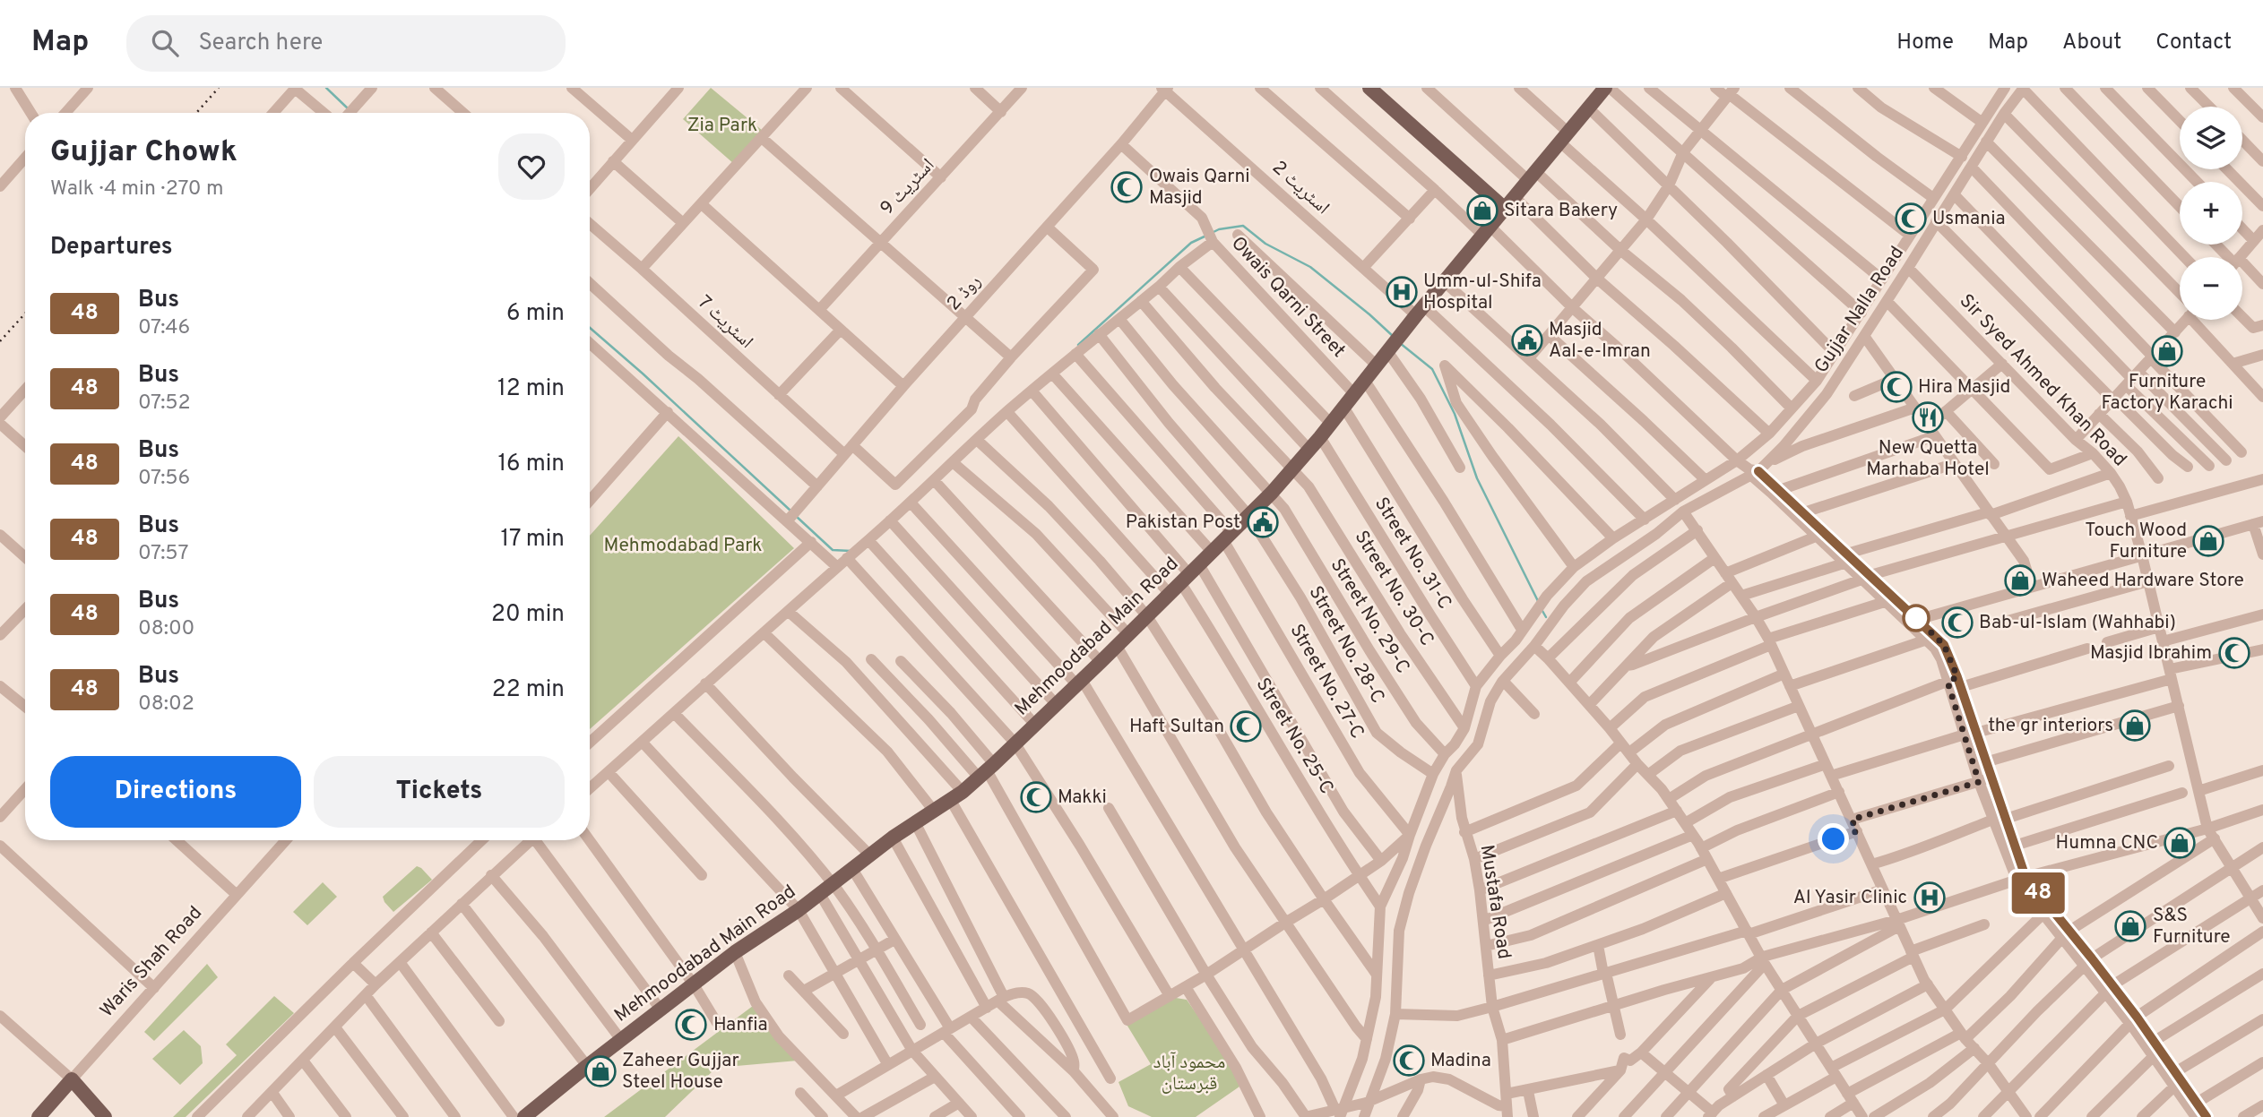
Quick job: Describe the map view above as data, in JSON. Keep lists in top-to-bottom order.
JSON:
{
  "streets": {
    "main road": ["Mehmoodabad Main Road", "Waris Shah Road"],
    "street": [
      "اسٹریٹ 9",
      "اسٹریٹ 2",
      "روڈ 2",
      "Owais Qarni Street",
      "Gujjar Nalla Road",
      "اسٹریٹ 7",
      "Sir Syed Ahmed Khan Road",
      "Street No. 31-C",
      "Street No. 30-C",
      "Street No. 29-C",
      "Street No. 28-C",
      "Street No. 27-C",
      "Street No. 25-C",
      "Mustafa Road"
    ]
  },
  "crossings": [
    ["اسٹریٹ 2", "روڈ 2"],
    ["اسٹریٹ 2", "Mehmoodabad Main Road"],
    ["روڈ 2", "Owais Qarni Street"],
    ["روڈ 2", "اسٹریٹ 7"],
    ["Owais Qarni Street", "Mehmoodabad Main Road"],
    ["Gujjar Nalla Road", "Sir Syed Ahmed Khan Road"],
    ["Street No. 31-C", "Mehmoodabad Main Road"],
    ["Street No. 30-C", "Mehmoodabad Main Road"],
    ["Street No. 29-C", "Mehmoodabad Main Road"],
    ["Mehmoodabad Main Road", "Street No. 28-C"],
    ["Mehmoodabad Main Road", "Street No. 27-C"],
    ["Mehmoodabad Main Road", "Street No. 25-C"]
  ],
  "parks": ["Zia Park", "Mehmodabad Park", "محمود آباد قبرستان"],
  "places": {
    "mosque": [
      "Owais Qarni Masjid",
      "Usmania",
      "Hira Masjid",
      "Bab-ul-Islam (Wahhabi)",
      "Masjid Ibrahim",
      "Haft Sultan",
      "Makki",
      "Hanfia",
      "Madina"
    ],
    "shop": [
      "Sitara Bakery",
      "Furniture Factory Karachi",
      "Touch Wood Furniture",
      "Waheed Hardware Store",
      "the gr interiors",
      "Humna CNC",
      "S&S Furniture",
      "Zaheer Gujjar Steel House"
    ],
    "hospital": ["Umm-ul-Shifa Hospital", "Al Yasir Clinic"],
    "public building": ["Masjid Aal-e-Imran", "Pakistan Post"],
    "restaurant": ["New Quetta Marhaba Hotel"]
  },
  "lines": ["bus line 48"],
  "page": {
    "header": "Map",
    "search": "Search here",
    "nav": [
      "Home",
      "Map",
      "About",
      "Contact"
    ],
    "on_map": "48",
    "map_buttons": ["+", "−"],
    "heading": [
      ["Gujjar Chowk", "Walk · 4 min · 270 m"],
      "Departures"
    ],
    "list": [
      {
        "mark": "48",
        "name": "Bus",
        "note": "07:46",
        "value": "6 min"
      },
      {
        "mark": "48",
        "name": "Bus",
        "note": "07:52",
        "value": "12 min"
      },
      {
        "mark": "48",
        "name": "Bus",
        "note": "07:56",
        "value": "16 min"
      },
      {
        "mark": "48",
        "name": "Bus",
        "note": "07:57",
        "value": "17 min"
      },
      {
        "mark": "48",
        "name": "Bus",
        "note": "08:00",
        "value": "20 min"
      },
      {
        "mark": "48",
        "name": "Bus",
        "note": "08:02",
        "value": "22 min"
      }
    ],
    "buttons": ["Directions", "Tickets"]
  }
}
